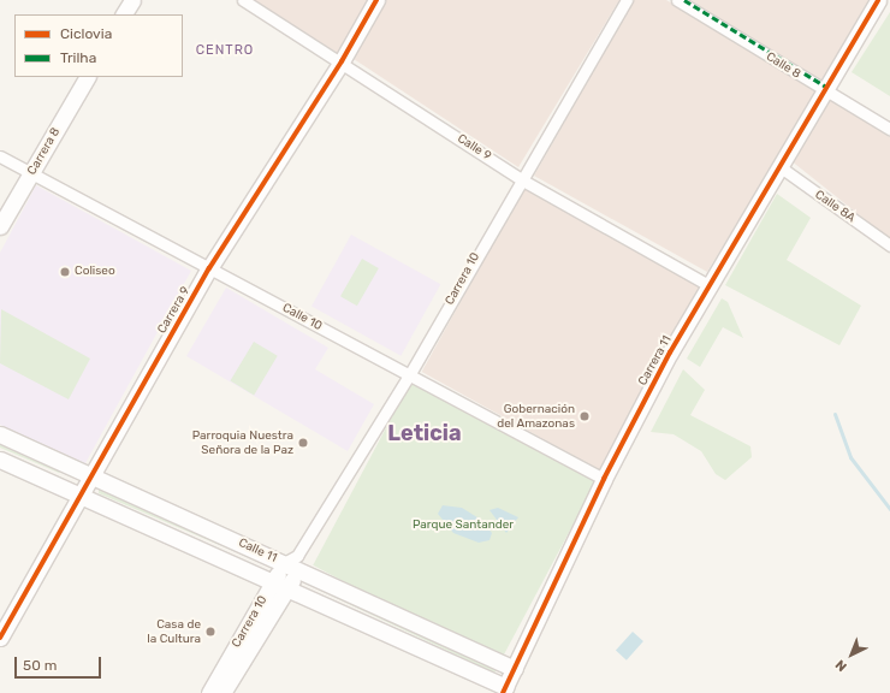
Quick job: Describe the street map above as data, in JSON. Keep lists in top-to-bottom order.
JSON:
{
  "streets": {
    "street": [
      "Calle 8",
      "Calle 9",
      "Carrera 8",
      "Calle 8A",
      "Carrera 10",
      "Carrera 9",
      "Calle 10",
      "Carrera 11",
      "Calle 11"
    ]
  },
  "crossings": [
    ["Calle 8", "Carrera 11"],
    ["Calle 9", "Carrera 10"],
    ["Calle 9", "Carrera 9"],
    ["Calle 9", "Carrera 11"],
    ["Carrera 8", "Calle 10"],
    ["Calle 8A", "Carrera 11"],
    ["Carrera 10", "Calle 10"],
    ["Carrera 10", "Calle 11"],
    ["Carrera 9", "Calle 10"],
    ["Carrera 9", "Calle 11"],
    ["Calle 10", "Carrera 11"],
    ["Carrera 11", "Calle 11"]
  ],
  "districts": ["CENTRO", "Leticia"],
  "parks": ["Parque Santander"],
  "places": [
    "Coliseo",
    "Gobernación del Amazonas",
    "Parroquia Nuestra Señora de la Paz",
    "Casa de la Cultura"
  ],
  "legend": ["Ciclovia", "Trilha"],
  "scale_bar": "50 m",
  "north": "bottom left"
}
